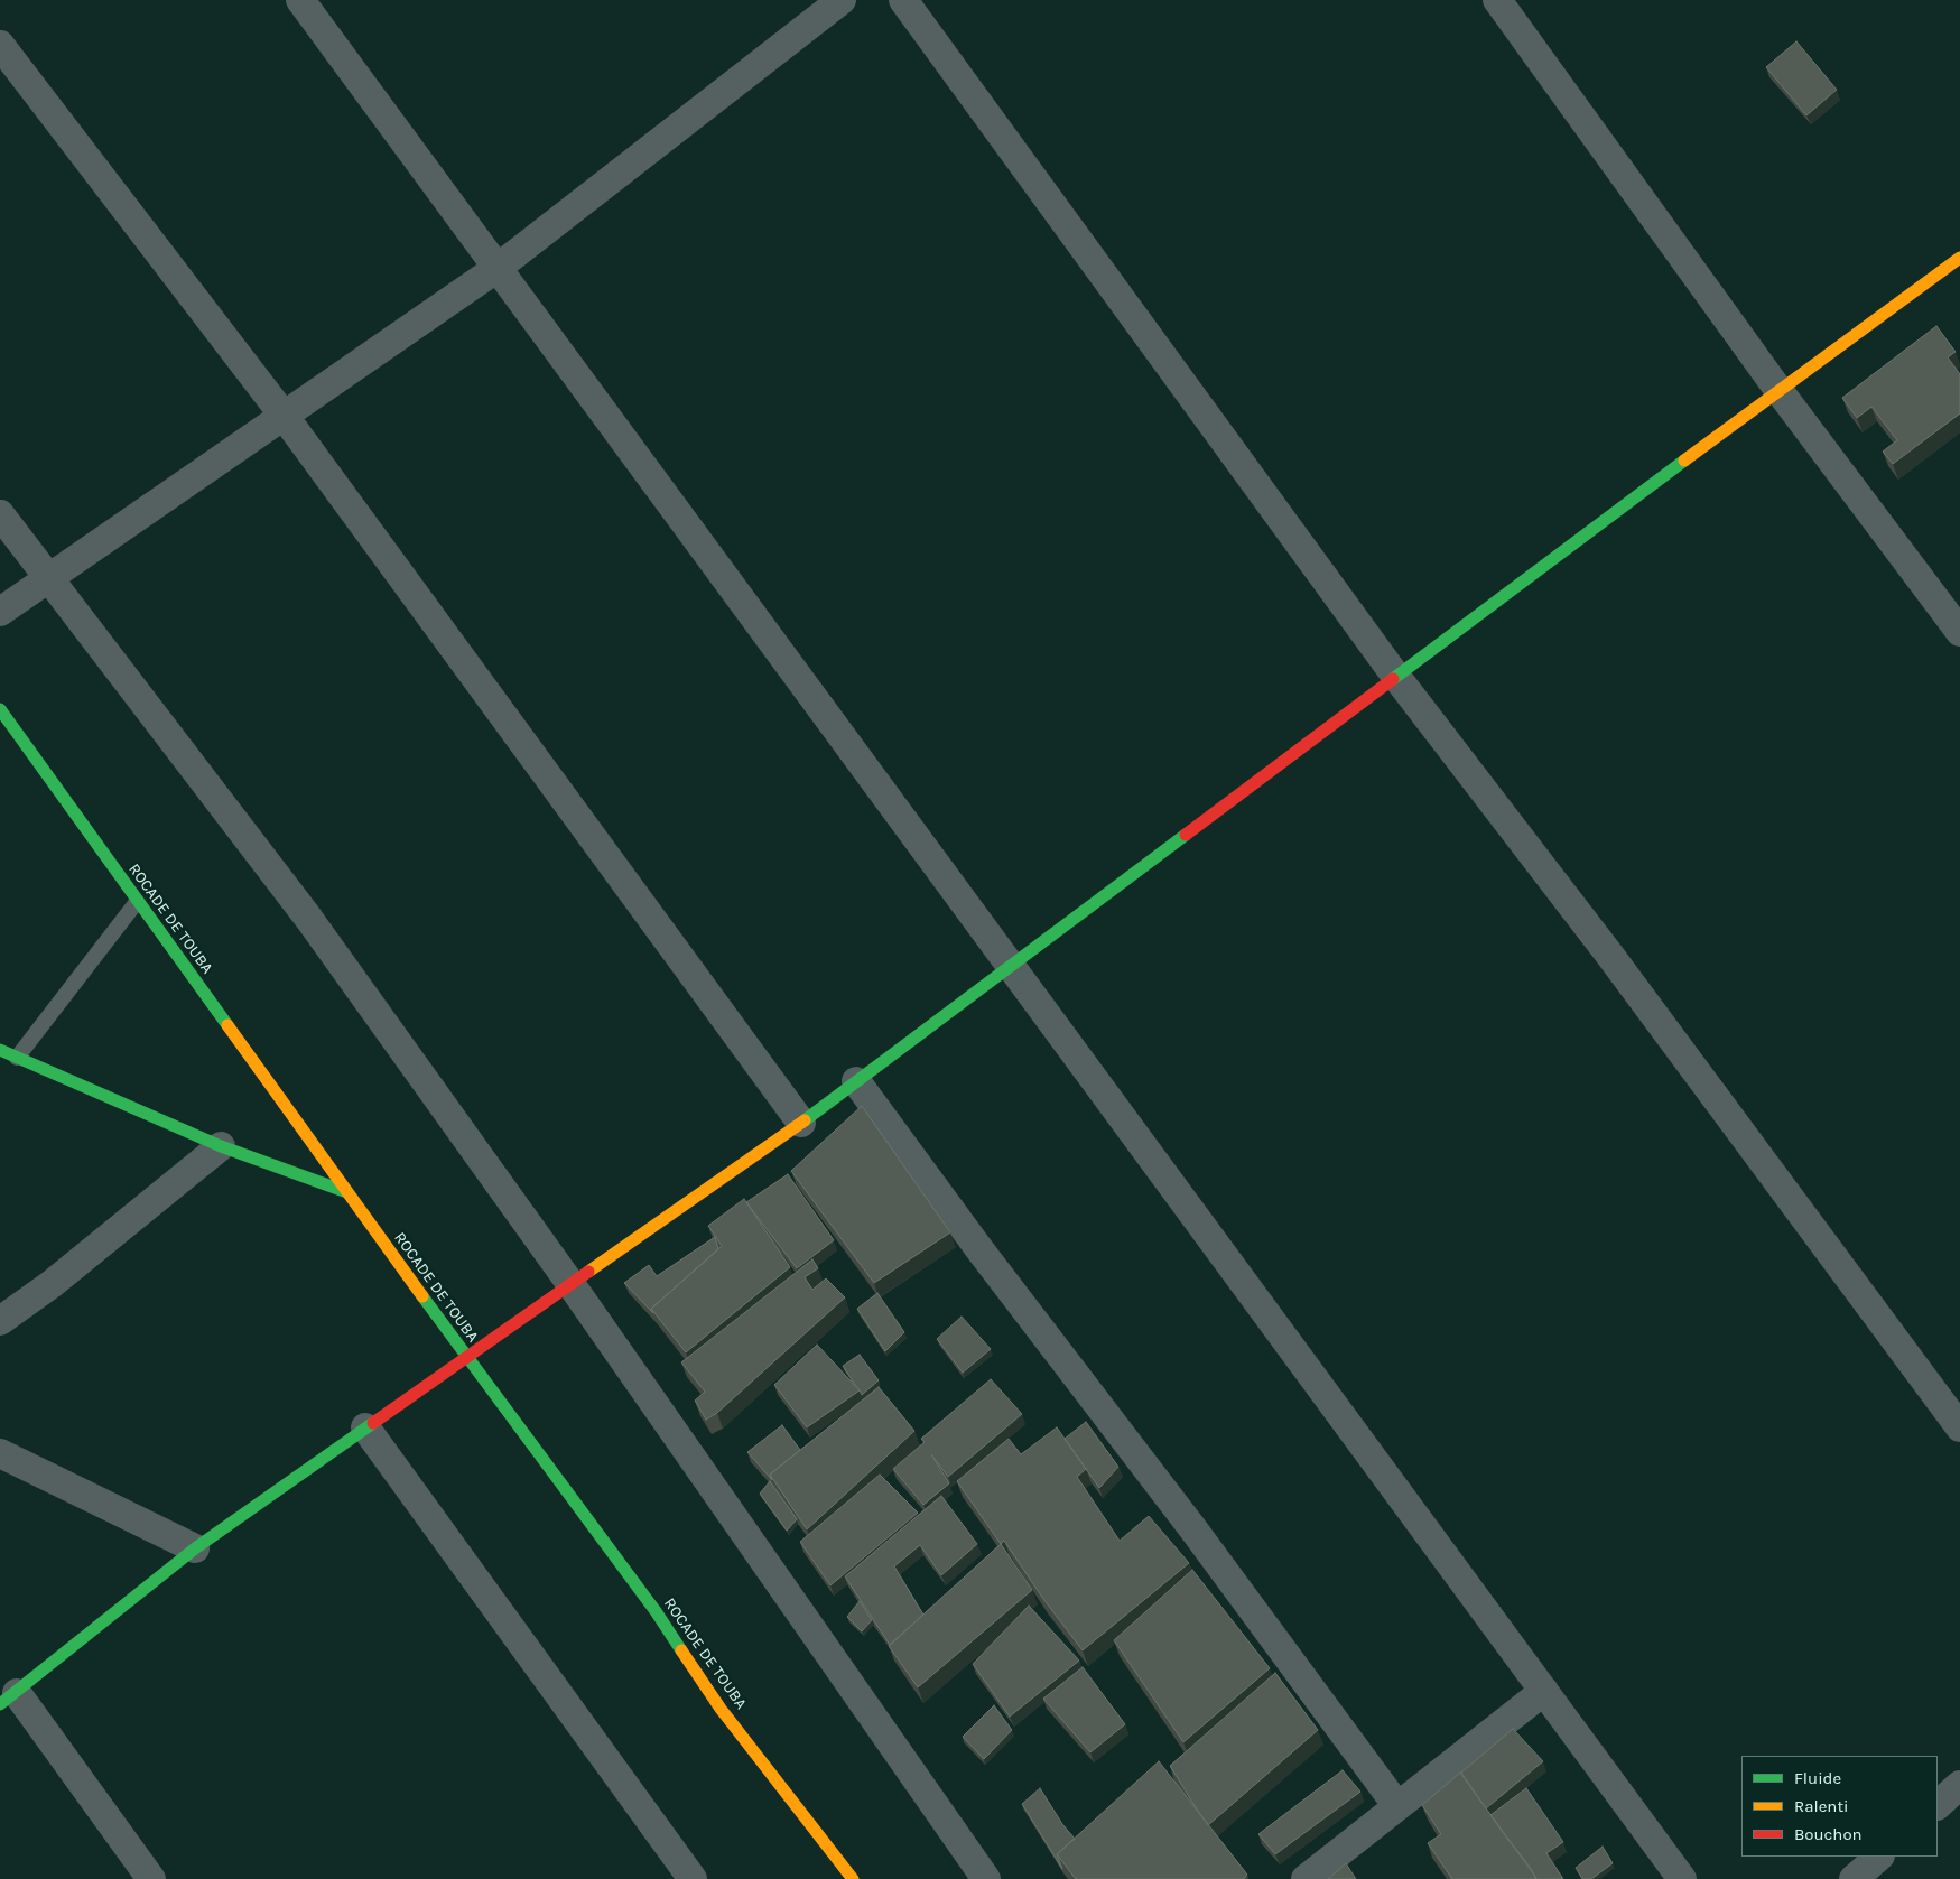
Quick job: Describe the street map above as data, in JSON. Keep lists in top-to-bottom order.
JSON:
{
  "streets": {
    "street": ["ROCADE DE TOUBA"]
  },
  "legend": ["Fluide", "Ralenti", "Bouchon"]
}
